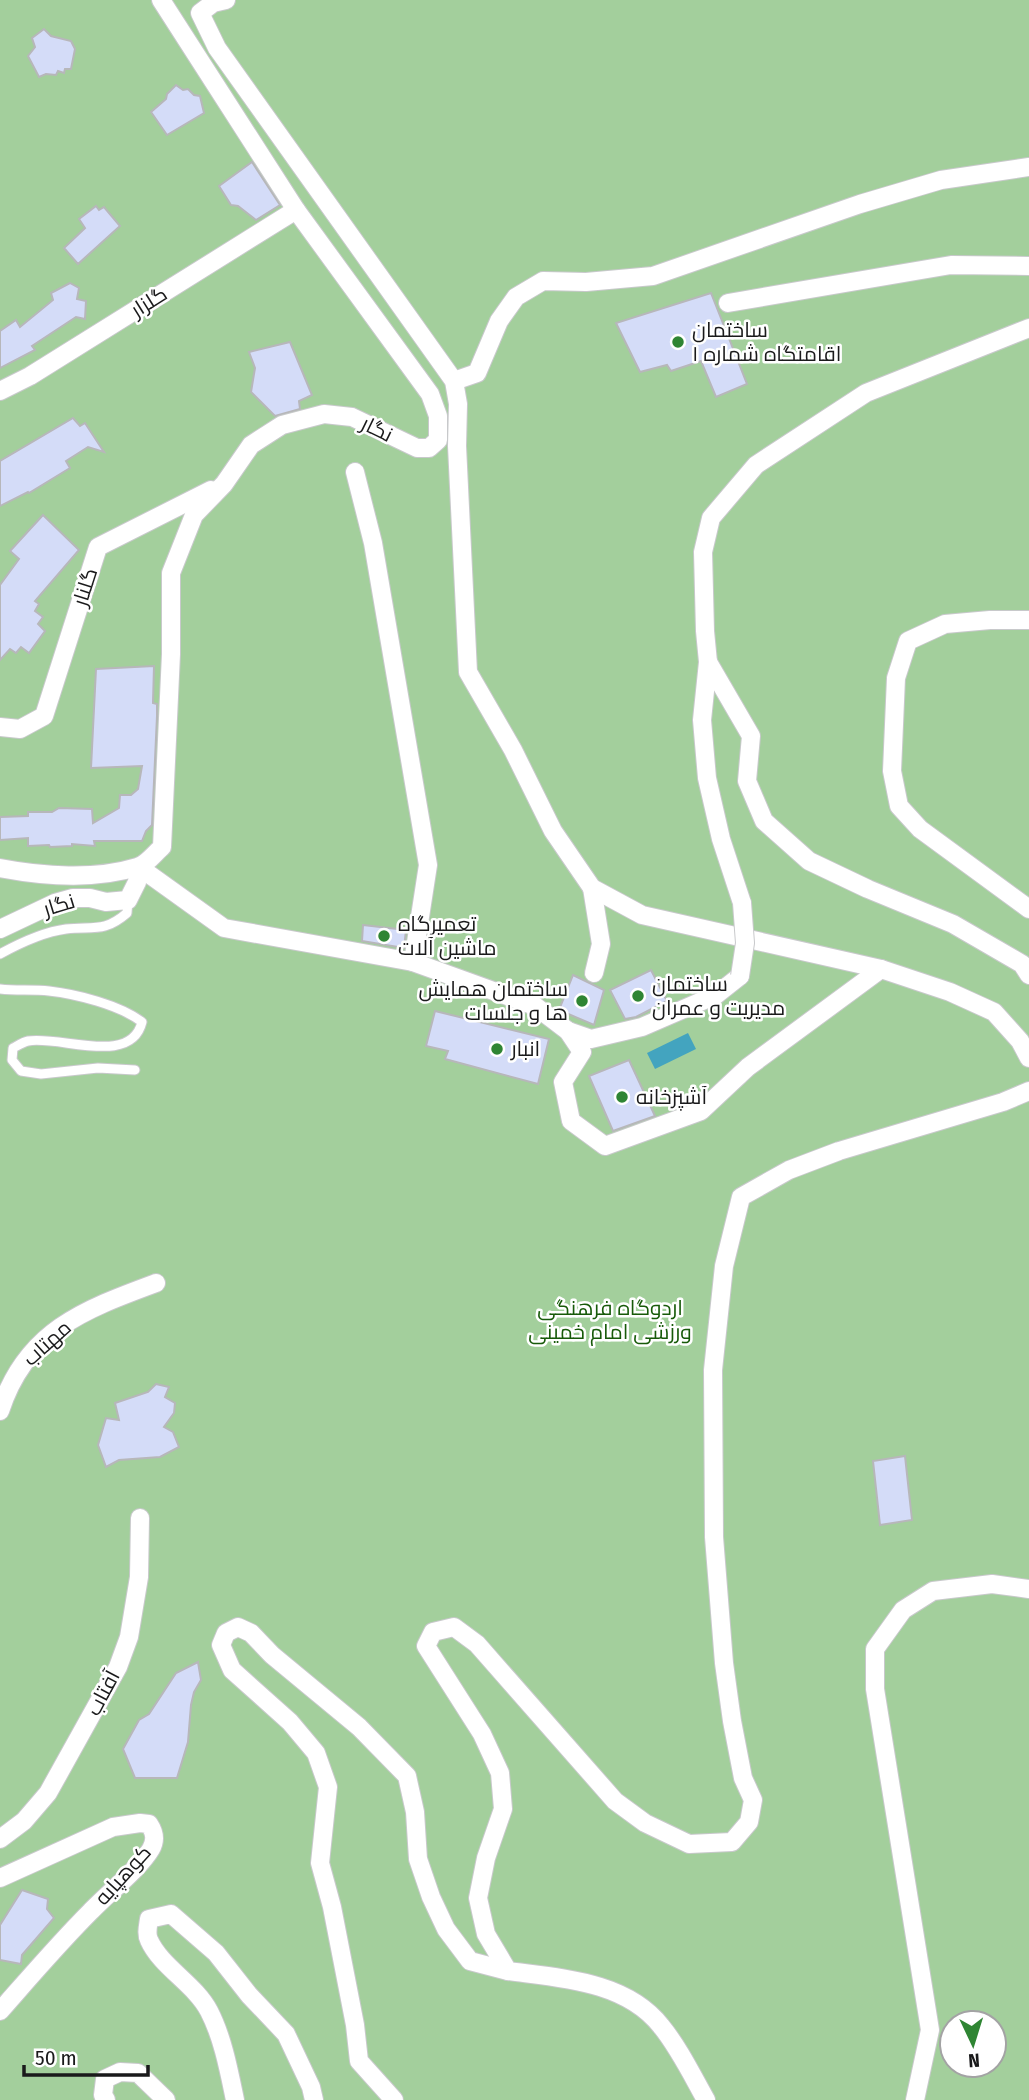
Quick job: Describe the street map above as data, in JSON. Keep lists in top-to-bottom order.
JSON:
{
  "streets": {
    "street": [
      "گلزار",
      "نگار",
      "گلنار",
      "مهتاب",
      "آفتاب",
      "کوهپایه"
    ]
  },
  "crossings": [
    ["نگار", "گلنار"]
  ],
  "parks": ["اردوگاه فرهنگی ورزشی امام خمینی"],
  "places": [
    "ساختمان اقامتگاه شماره ۱",
    "تعمیرگاه ماشین آلات",
    "ساختمان مدیریت و عمران",
    "ساختمان همایش ها و جلسات",
    "انبار",
    "آشپزخانه"
  ],
  "scale_bar": "50 m",
  "north": "bottom"
}
